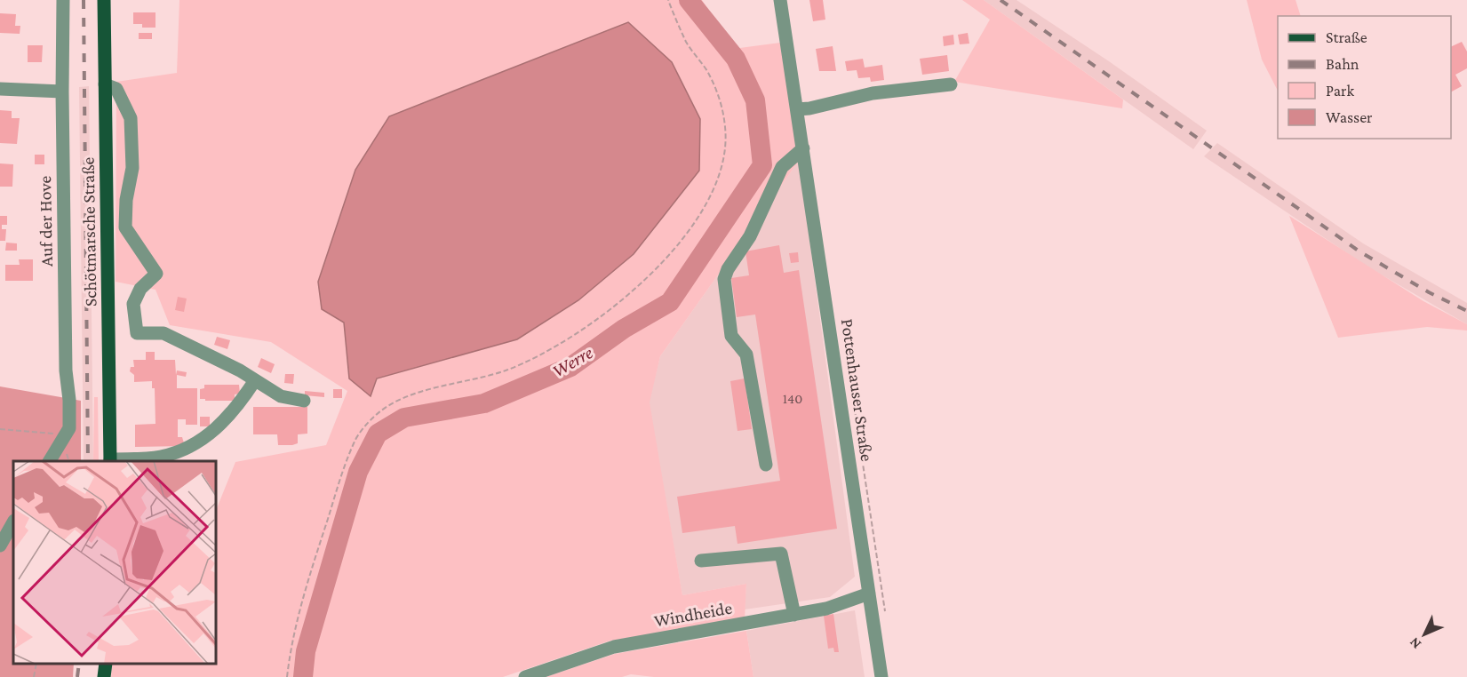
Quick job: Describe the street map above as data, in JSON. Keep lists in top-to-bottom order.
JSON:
{
  "streets": {
    "main road": ["Schötmarsche Straße"],
    "street": ["Auf der Hove", "Pottenhauser Straße", "Windheide"]
  },
  "crossings": [
    ["Pottenhauser Straße", "Windheide"]
  ],
  "water": ["Werre"],
  "house_numbers": ["140"],
  "legend": [
    "Straße",
    "Bahn",
    "Park",
    "Wasser"
  ],
  "north": "bottom left"
}
